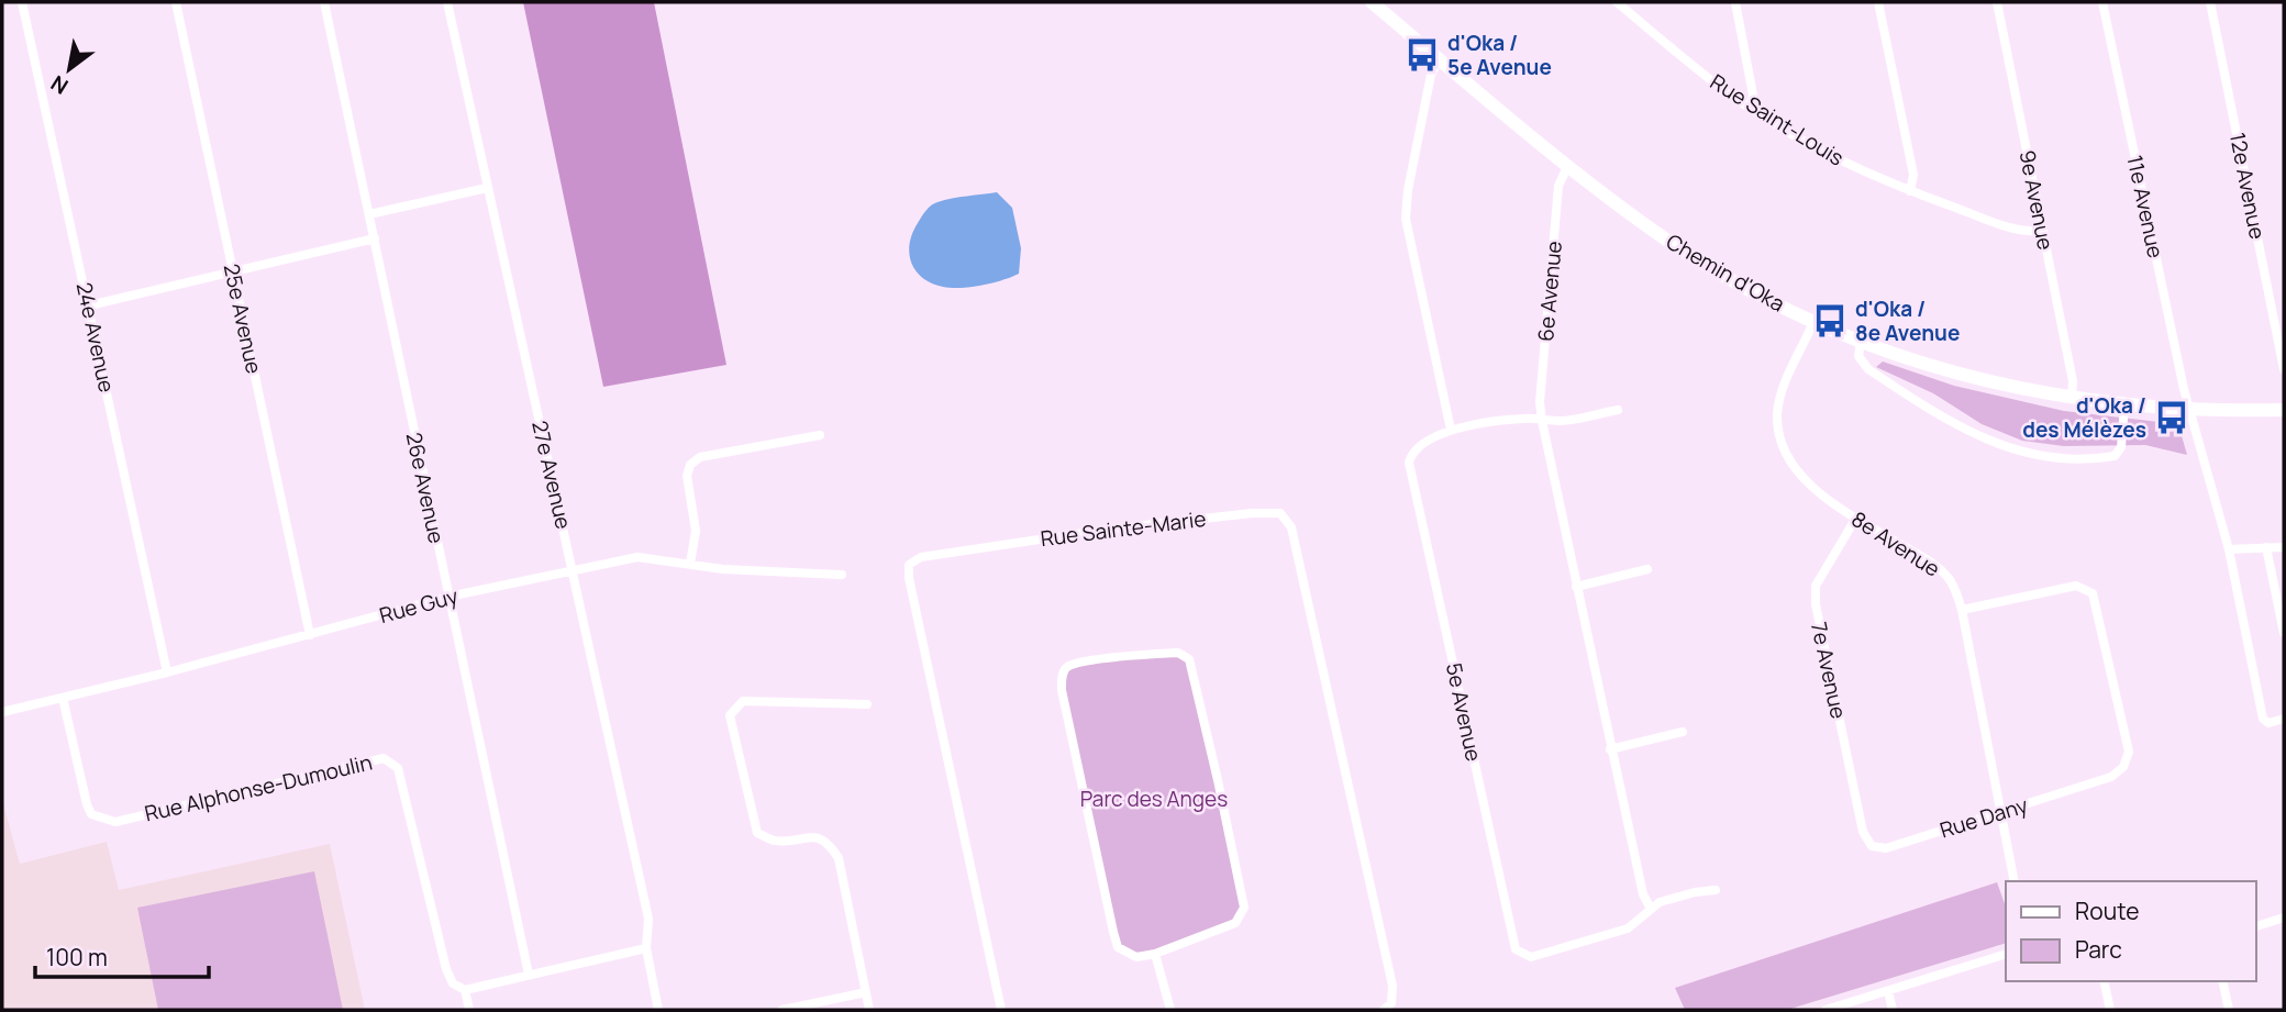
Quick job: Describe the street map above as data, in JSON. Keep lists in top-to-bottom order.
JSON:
{
  "streets": {
    "main road": ["Chemin d'Oka"],
    "street": [
      "Rue Saint-Louis",
      "12e Avenue",
      "9e Avenue",
      "11e Avenue",
      "6e Avenue",
      "25e Avenue",
      "24e Avenue",
      "27e Avenue",
      "26e Avenue",
      "Rue Sainte-Marie",
      "8e Avenue",
      "Rue Guy",
      "7e Avenue",
      "5e Avenue",
      "Rue Alphonse-Dumoulin",
      "Rue Dany"
    ]
  },
  "crossings": [
    ["Rue Saint-Louis", "9e Avenue"],
    ["9e Avenue", "Chemin d'Oka"],
    ["11e Avenue", "Chemin d'Oka"],
    ["Chemin d'Oka", "6e Avenue"],
    ["Chemin d'Oka", "8e Avenue"],
    ["6e Avenue", "5e Avenue"],
    ["25e Avenue", "Rue Guy"],
    ["24e Avenue", "Rue Guy"],
    ["27e Avenue", "Rue Guy"],
    ["26e Avenue", "Rue Guy"],
    ["8e Avenue", "7e Avenue"],
    ["8e Avenue", "Rue Dany"],
    ["Rue Guy", "Rue Alphonse-Dumoulin"],
    ["7e Avenue", "Rue Dany"]
  ],
  "parks": ["Parc des Anges"],
  "places": {
    "bus stop": ["d'Oka / 5e Avenue", "d'Oka / 8e Avenue", "d'Oka / des Mélèzes"]
  },
  "legend": ["Route", "Parc"],
  "scale_bar": "100 m",
  "north": "bottom left"
}
